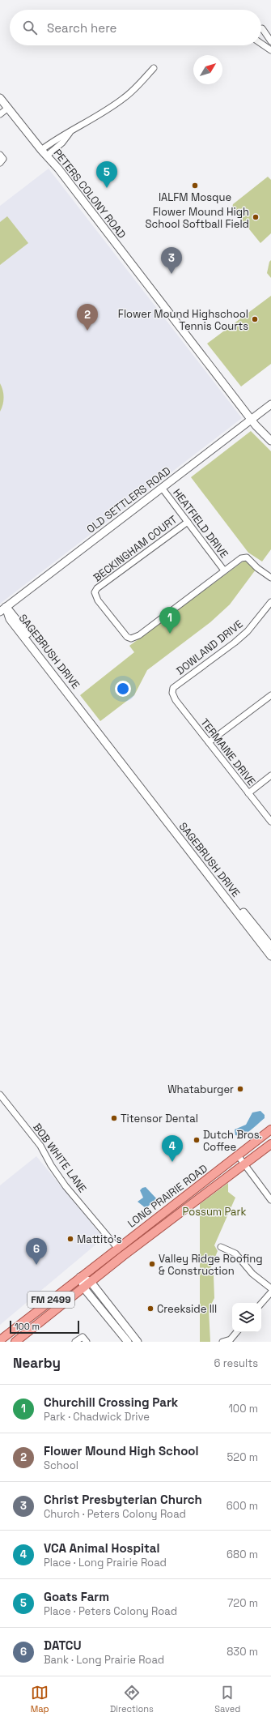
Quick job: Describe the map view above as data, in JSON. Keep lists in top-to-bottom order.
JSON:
{
  "streets": {
    "main road": ["LONG PRAIRIE ROAD", "FM 2499"],
    "street": [
      "PETERS COLONY ROAD",
      "OLD SETTLERS ROAD",
      "HEATFIELD DRIVE",
      "BECKINGHAM COURT",
      "DOWLAND DRIVE",
      "SAGEBRUSH DRIVE",
      "TERMAINE DRIVE",
      "BOB WHITE LANE"
    ]
  },
  "crossings": [
    ["PETERS COLONY ROAD", "OLD SETTLERS ROAD"],
    ["OLD SETTLERS ROAD", "HEATFIELD DRIVE"],
    ["OLD SETTLERS ROAD", "SAGEBRUSH DRIVE"],
    ["HEATFIELD DRIVE", "BECKINGHAM COURT"],
    ["DOWLAND DRIVE", "TERMAINE DRIVE"],
    ["BOB WHITE LANE", "LONG PRAIRIE ROAD"]
  ],
  "parks": ["Possum Park"],
  "places": [
    "IALFM Mosque",
    "Flower Mound High School Softball Field",
    "Flower Mound Highschool Tennis Courts",
    "Whataburger",
    "Titensor Dental",
    "Dutch Bros. Coffee",
    "Mattito's",
    "Valley Ridge Roofing & Construction",
    "Creekside III"
  ],
  "scale_bar": "100 m",
  "north": "top right",
  "page": {
    "search": "Search here",
    "pins": [
      "5",
      "3",
      "2",
      "1",
      "4",
      "6"
    ],
    "scale": "100 m",
    "heading": ["Nearby", "6 results"],
    "list": [
      {
        "mark": "1",
        "name": "Churchill Crossing Park",
        "note": "Park · Chadwick Drive",
        "value": "100 m"
      },
      {
        "mark": "2",
        "name": "Flower Mound High School",
        "note": "School",
        "value": "520 m"
      },
      {
        "mark": "3",
        "name": "Christ Presbyterian Church",
        "note": "Church · Peters Colony Road",
        "value": "600 m"
      },
      {
        "mark": "4",
        "name": "VCA Animal Hospital",
        "note": "Place · Long Prairie Road",
        "value": "680 m"
      },
      {
        "mark": "5",
        "name": "Goats Farm",
        "note": "Place · Peters Colony Road",
        "value": "720 m"
      },
      {
        "mark": "6",
        "name": "DATCU",
        "note": "Bank · Long Prairie Road",
        "value": "830 m"
      }
    ],
    "nav": ["Map", "Directions", "Saved"]
  }
}
